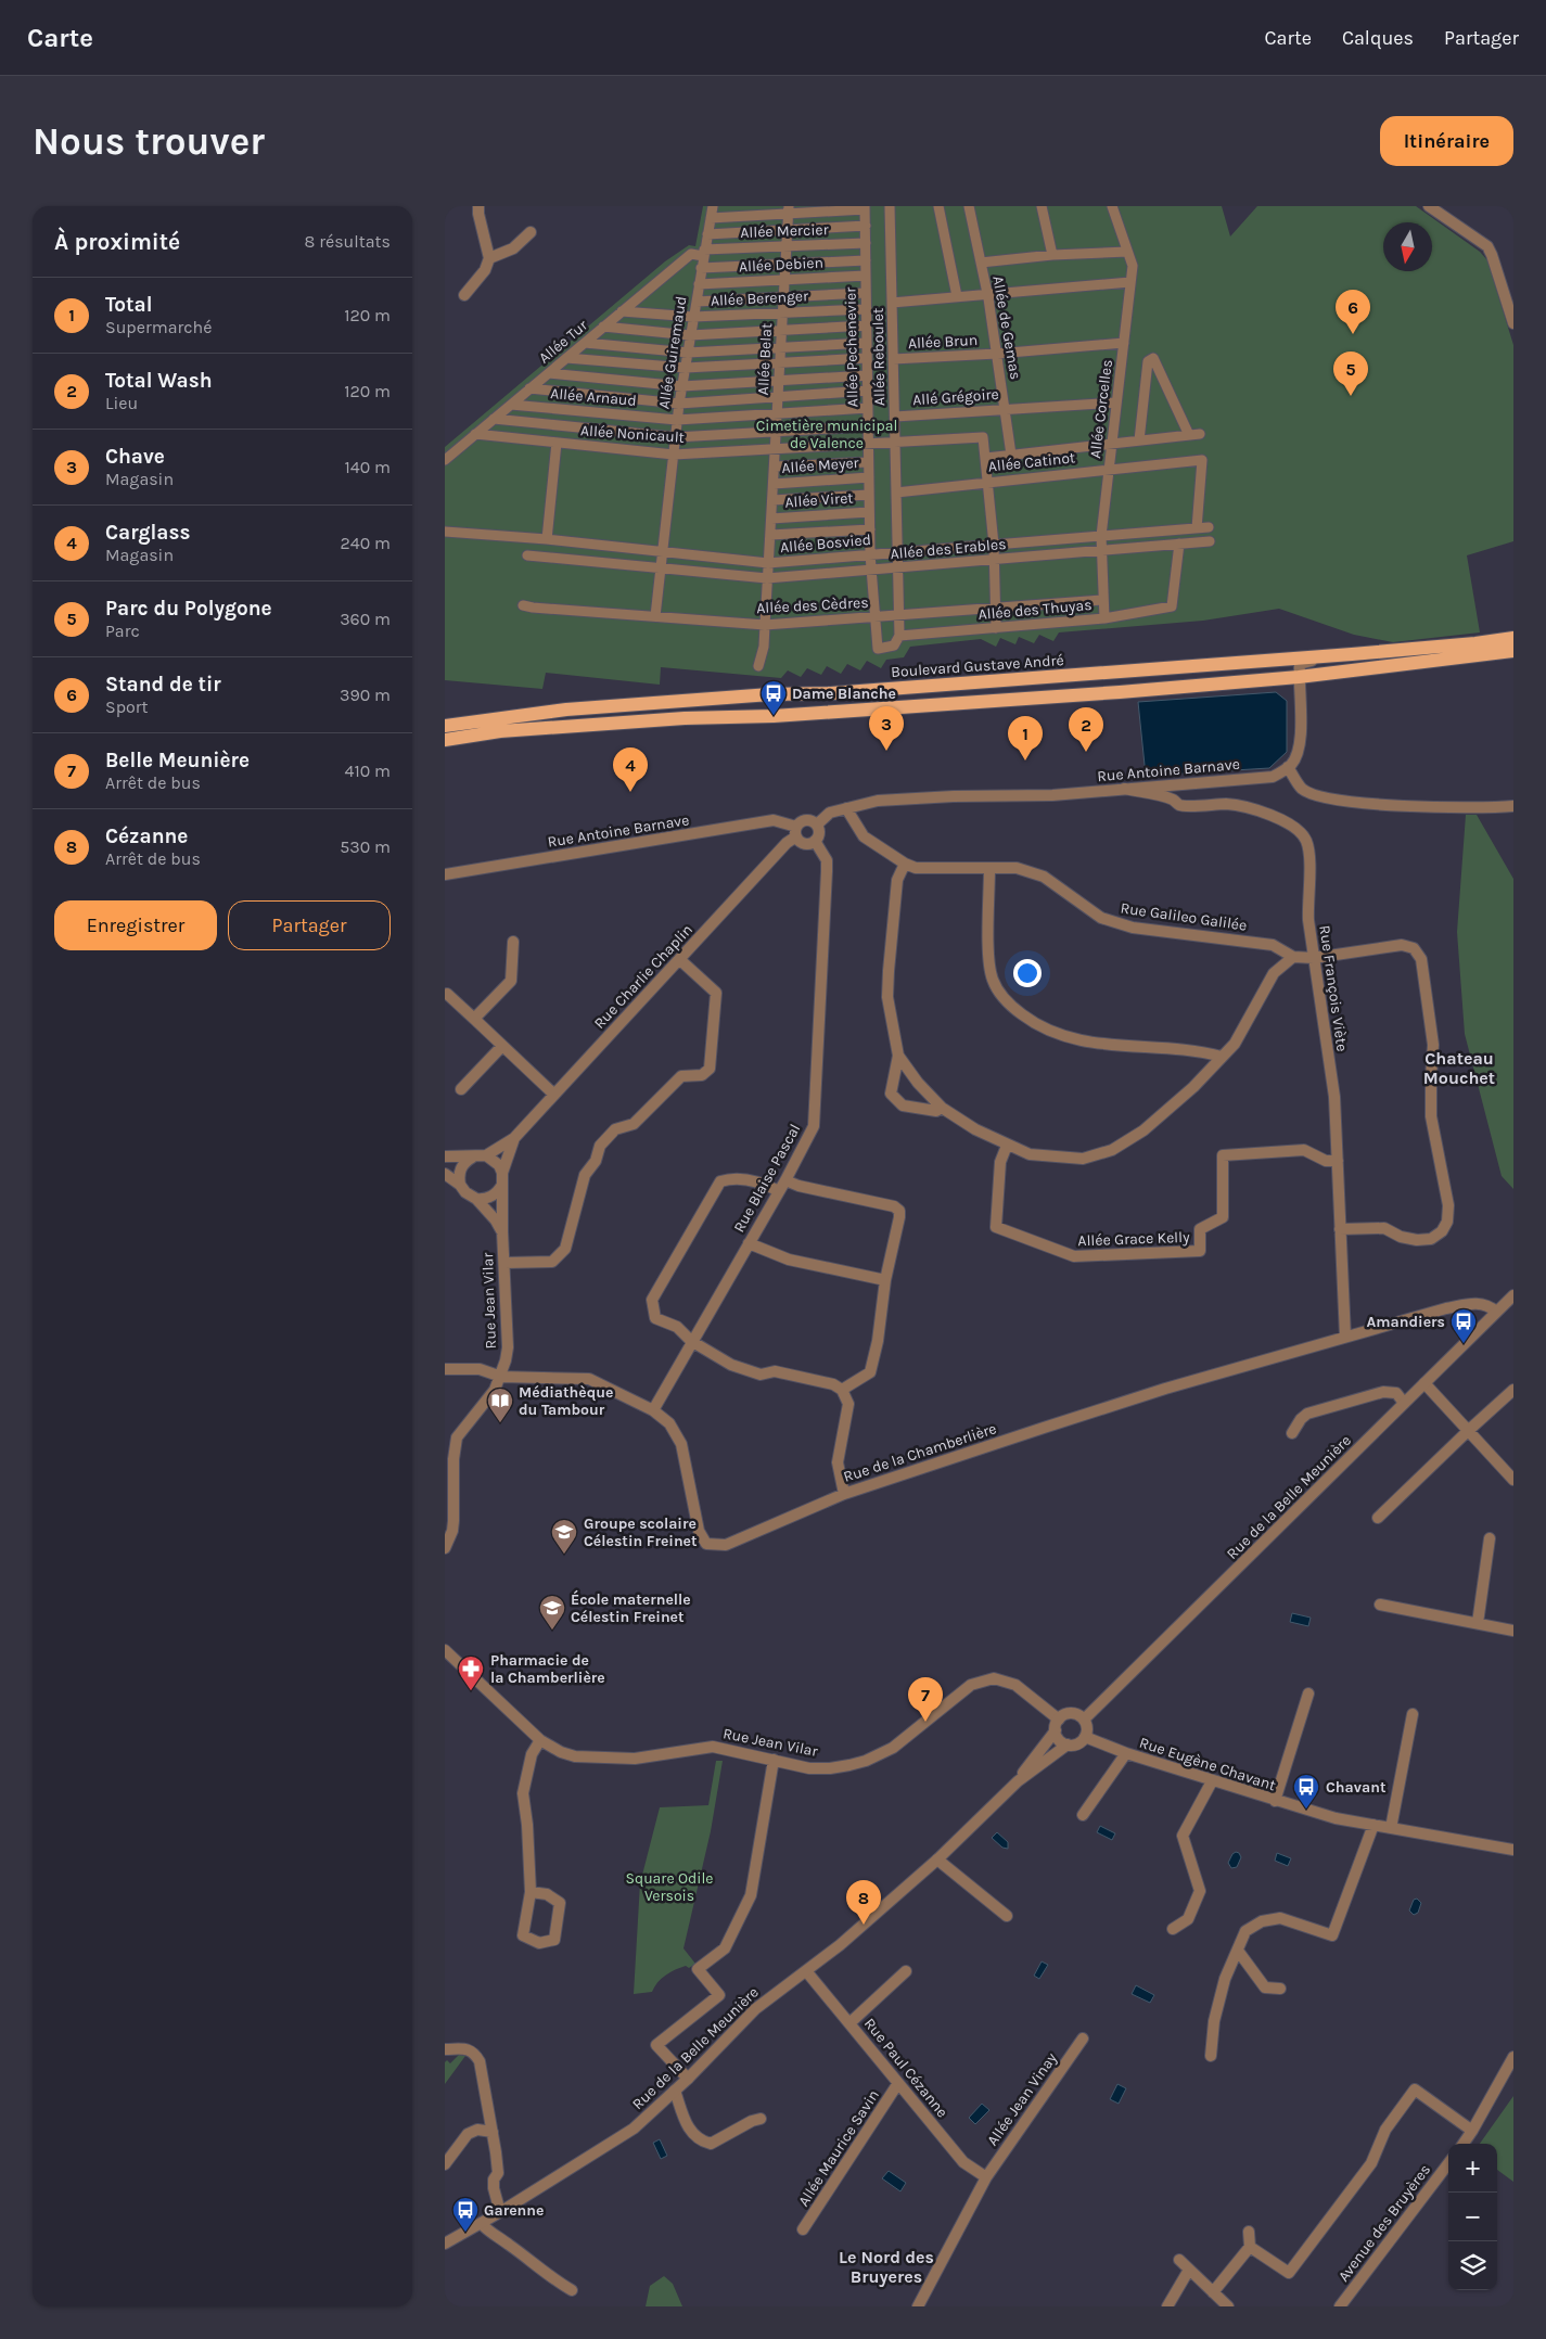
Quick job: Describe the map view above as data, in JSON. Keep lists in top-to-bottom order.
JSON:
{
  "streets": {
    "main road": ["Boulevard Gustave André"],
    "street": [
      "Allée Mercier",
      "Allée Debien",
      "Allée Berenger",
      "Allée de Gemas",
      "Allée Tur",
      "Allée Brun",
      "Allée Pechenevier",
      "Allée Guiremaud",
      "Allée Reboulet",
      "Allée Belat",
      "Allée Arnaud",
      "Allé Grégoire",
      "Allée Corcelles",
      "Allée Nonicault",
      "Allée Catinot",
      "Allée Meyer",
      "Allée Viret",
      "Allée Bosvied",
      "Allée des Erables",
      "Allée des Cèdres",
      "Allée des Thuyas",
      "Rue Antoine Barnave",
      "Rue Galileo Galilée",
      "Rue Charlie Chaplin",
      "Rue François Viète",
      "Rue Blaise Pascal",
      "Allée Grace Kelly",
      "Rue Jean Vilar",
      "Rue de la Chamberlière",
      "Rue de la Belle Meunière",
      "Rue Eugène Chavant",
      "Rue Paul Cézanne",
      "Allée Jean Vinay",
      "Allée Maurice Savin",
      "Avenue des Bruyères"
    ]
  },
  "crossings": [
    ["Allée Mercier", "Allée Tur"],
    ["Allée Mercier", "Allée Pechenevier"],
    ["Allée Mercier", "Allée Guiremaud"],
    ["Allée Mercier", "Allée Belat"],
    ["Allée Debien", "Allée Pechenevier"],
    ["Allée Debien", "Allée Guiremaud"],
    ["Allée Debien", "Allée Belat"],
    ["Allée Berenger", "Allée Tur"],
    ["Allée Berenger", "Allée Pechenevier"],
    ["Allée Berenger", "Allée Guiremaud"],
    ["Allée Berenger", "Allée Belat"],
    ["Allée de Gemas", "Allée Brun"],
    ["Allée de Gemas", "Allé Grégoire"],
    ["Allée Tur", "Allée Guiremaud"],
    ["Allée Tur", "Allée Arnaud"],
    ["Allée Tur", "Allée Nonicault"],
    ["Allée Brun", "Allée Reboulet"],
    ["Allée Brun", "Allée Corcelles"],
    ["Allée Pechenevier", "Allée Reboulet"],
    ["Allée Pechenevier", "Allée Arnaud"],
    ["Allée Pechenevier", "Allée Nonicault"],
    ["Allée Pechenevier", "Allée Meyer"],
    ["Allée Pechenevier", "Allée Viret"],
    ["Allée Pechenevier", "Allée Bosvied"],
    ["Allée Pechenevier", "Allée des Erables"],
    ["Allée Pechenevier", "Allée des Cèdres"],
    ["Allée Pechenevier", "Allée des Thuyas"],
    ["Allée Guiremaud", "Allée Arnaud"],
    ["Allée Guiremaud", "Allée Nonicault"],
    ["Allée Guiremaud", "Allée Bosvied"],
    ["Allée Guiremaud", "Allée des Erables"],
    ["Allée Guiremaud", "Allée des Cèdres"],
    ["Allée Reboulet", "Allé Grégoire"],
    ["Allée Reboulet", "Allée Nonicault"],
    ["Allée Reboulet", "Allée Catinot"],
    ["Allée Reboulet", "Allée Bosvied"],
    ["Allée Reboulet", "Allée des Erables"],
    ["Allée Reboulet", "Allée des Cèdres"],
    ["Allée Reboulet", "Allée des Thuyas"],
    ["Allée Belat", "Allée Arnaud"],
    ["Allée Belat", "Allée Nonicault"],
    ["Allée Belat", "Allée Meyer"],
    ["Allée Belat", "Allée Viret"],
    ["Allée Belat", "Allée Bosvied"],
    ["Allée Belat", "Allée des Erables"],
    ["Allée Belat", "Allée des Cèdres"],
    ["Allé Grégoire", "Allée Corcelles"],
    ["Allée Corcelles", "Allée Catinot"],
    ["Allée Corcelles", "Allée Bosvied"],
    ["Allée Corcelles", "Allée des Erables"],
    ["Allée Corcelles", "Allée des Cèdres"],
    ["Allée Corcelles", "Allée des Thuyas"],
    ["Allée Catinot", "Allée Bosvied"],
    ["Allée des Erables", "Allée des Thuyas"],
    ["Rue Antoine Barnave", "Rue Galileo Galilée"],
    ["Rue Antoine Barnave", "Rue Charlie Chaplin"],
    ["Rue Antoine Barnave", "Rue François Viète"],
    ["Rue Antoine Barnave", "Rue Blaise Pascal"],
    ["Rue Charlie Chaplin", "Rue Blaise Pascal"],
    ["Rue Charlie Chaplin", "Rue Jean Vilar"],
    ["Rue François Viète", "Allée Grace Kelly"],
    ["Rue François Viète", "Rue de la Chamberlière"],
    ["Rue Blaise Pascal", "Rue de la Chamberlière"],
    ["Rue Jean Vilar", "Rue de la Chamberlière"],
    ["Rue Jean Vilar", "Rue de la Belle Meunière"],
    ["Rue Jean Vilar", "Rue Eugène Chavant"],
    ["Rue de la Chamberlière", "Rue de la Belle Meunière"],
    ["Rue de la Belle Meunière", "Rue Eugène Chavant"],
    ["Rue de la Belle Meunière", "Rue Paul Cézanne"],
    ["Rue Paul Cézanne", "Allée Jean Vinay"],
    ["Rue Paul Cézanne", "Allée Maurice Savin"]
  ],
  "districts": ["Chateau Mouchet", "Le Nord des Bruyeres"],
  "parks": ["Cimetière municipal de Valence", "Square Odile Versois"],
  "places": {
    "bus stop": [
      "Dame Blanche",
      "Amandiers",
      "Chavant",
      "Garenne"
    ],
    "library": ["Médiathèque du Tambour"],
    "school or university": ["Groupe scolaire Célestin Freinet", "École maternelle Célestin Freinet"],
    "pharmacy": ["Pharmacie de la Chamberlière"]
  },
  "north": "bottom",
  "page": {
    "header": "Carte",
    "nav": ["Carte", "Calques", "Partager"],
    "buttons": [
      "Itinéraire",
      ["Enregistrer", "Partager"]
    ],
    "title": "Nous trouver",
    "heading": ["À proximité", "8 résultats"],
    "list": [
      {
        "mark": "1",
        "name": "Total",
        "note": "Supermarché",
        "value": "120 m"
      },
      {
        "mark": "2",
        "name": "Total Wash",
        "note": "Lieu",
        "value": "120 m"
      },
      {
        "mark": "3",
        "name": "Chave",
        "note": "Magasin",
        "value": "140 m"
      },
      {
        "mark": "4",
        "name": "Carglass",
        "note": "Magasin",
        "value": "240 m"
      },
      {
        "mark": "5",
        "name": "Parc du Polygone",
        "note": "Parc",
        "value": "360 m"
      },
      {
        "mark": "6",
        "name": "Stand de tir",
        "note": "Sport",
        "value": "390 m"
      },
      {
        "mark": "7",
        "name": "Belle Meunière",
        "note": "Arrêt de bus",
        "value": "410 m"
      },
      {
        "mark": "8",
        "name": "Cézanne",
        "note": "Arrêt de bus",
        "value": "530 m"
      }
    ],
    "pins": [
      "6",
      "5",
      "3",
      "2",
      "1",
      "4",
      "7",
      "8"
    ],
    "map_buttons": ["+", "−"]
  }
}
